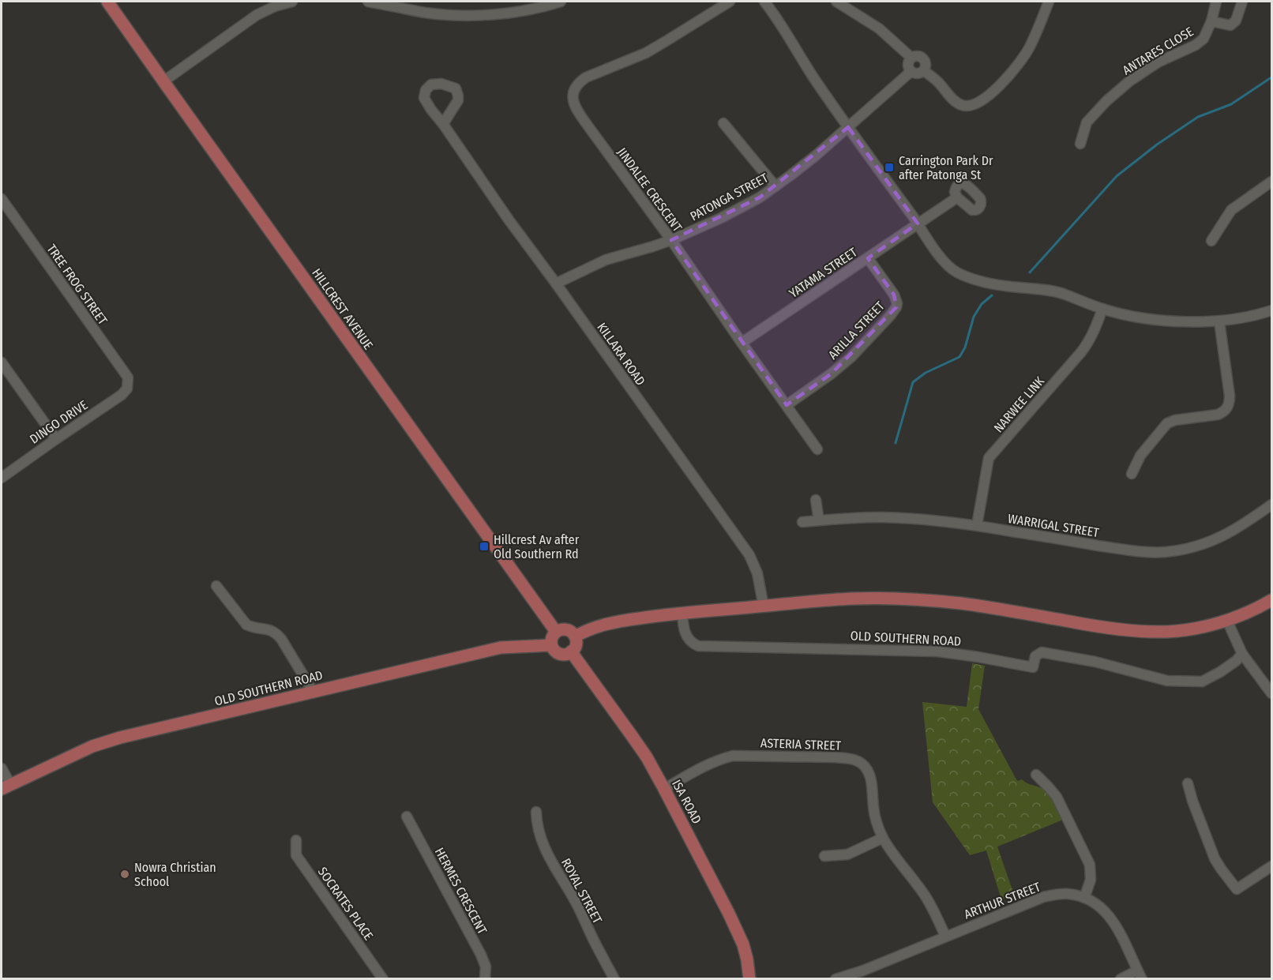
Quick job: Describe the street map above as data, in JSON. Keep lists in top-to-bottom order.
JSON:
{
  "streets": {
    "main road": ["HILLCREST AVENUE", "OLD SOUTHERN ROAD", "ISA ROAD"],
    "street": [
      "ANTARES CLOSE",
      "JINDALEE CRESCENT",
      "PATONGA STREET",
      "YATAMA STREET",
      "TREE FROG STREET",
      "ARILLA STREET",
      "KILLARA ROAD",
      "NARWEE LINK",
      "DINGO DRIVE",
      "WARRIGAL STREET",
      "ASTERIA STREET",
      "HERMES CRESCENT",
      "ROYAL STREET",
      "ARTHUR STREET",
      "SOCRATES PLACE"
    ]
  },
  "crossings": [
    ["JINDALEE CRESCENT", "PATONGA STREET"],
    ["JINDALEE CRESCENT", "YATAMA STREET"],
    ["JINDALEE CRESCENT", "ARILLA STREET"],
    ["PATONGA STREET", "KILLARA ROAD"],
    ["YATAMA STREET", "ARILLA STREET"],
    ["TREE FROG STREET", "DINGO DRIVE"],
    ["HILLCREST AVENUE", "OLD SOUTHERN ROAD"],
    ["HILLCREST AVENUE", "ISA ROAD"],
    ["NARWEE LINK", "WARRIGAL STREET"],
    ["OLD SOUTHERN ROAD", "ISA ROAD"],
    ["ASTERIA STREET", "ISA ROAD"],
    ["ASTERIA STREET", "ARTHUR STREET"]
  ],
  "places": {
    "transit": ["Carrington Park Dr after Patonga St", "Hillcrest Av after Old Southern Rd"],
    "other": ["Nowra Christian School"]
  }
}
